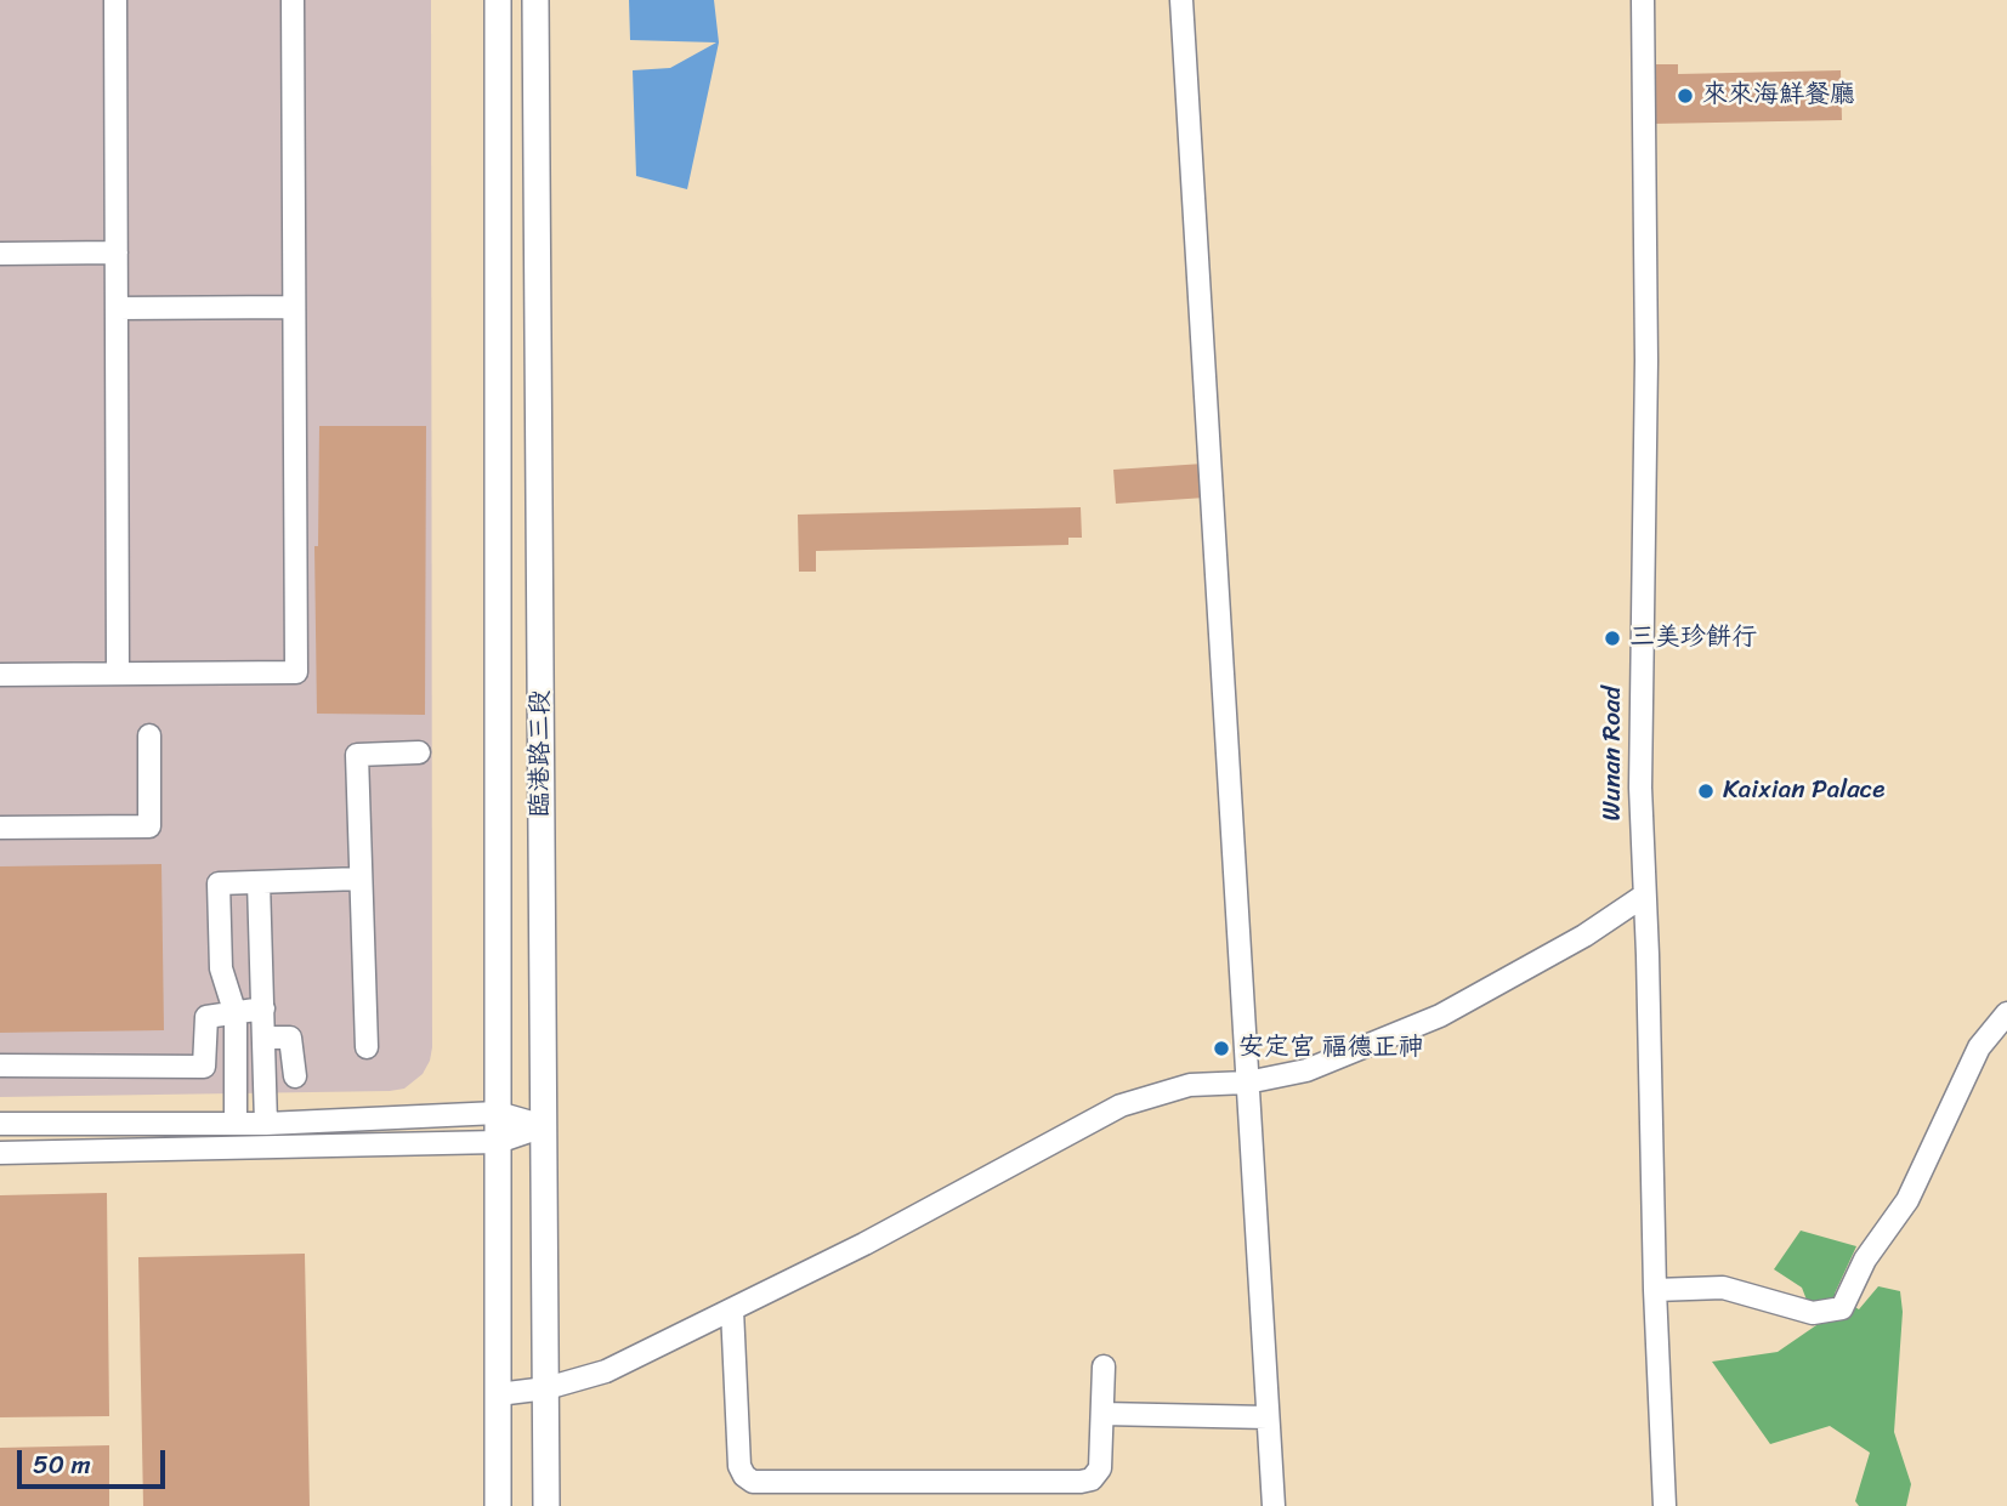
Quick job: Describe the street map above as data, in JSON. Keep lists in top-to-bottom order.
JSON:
{
  "streets": {
    "main road": ["臨港路三段"],
    "street": ["Wunan Road"]
  },
  "places": [
    "來來海鮮餐廳",
    "三美珍餅行",
    "Kaixian Palace",
    "安定宮 福德正神"
  ],
  "scale_bar": "50 m"
}
